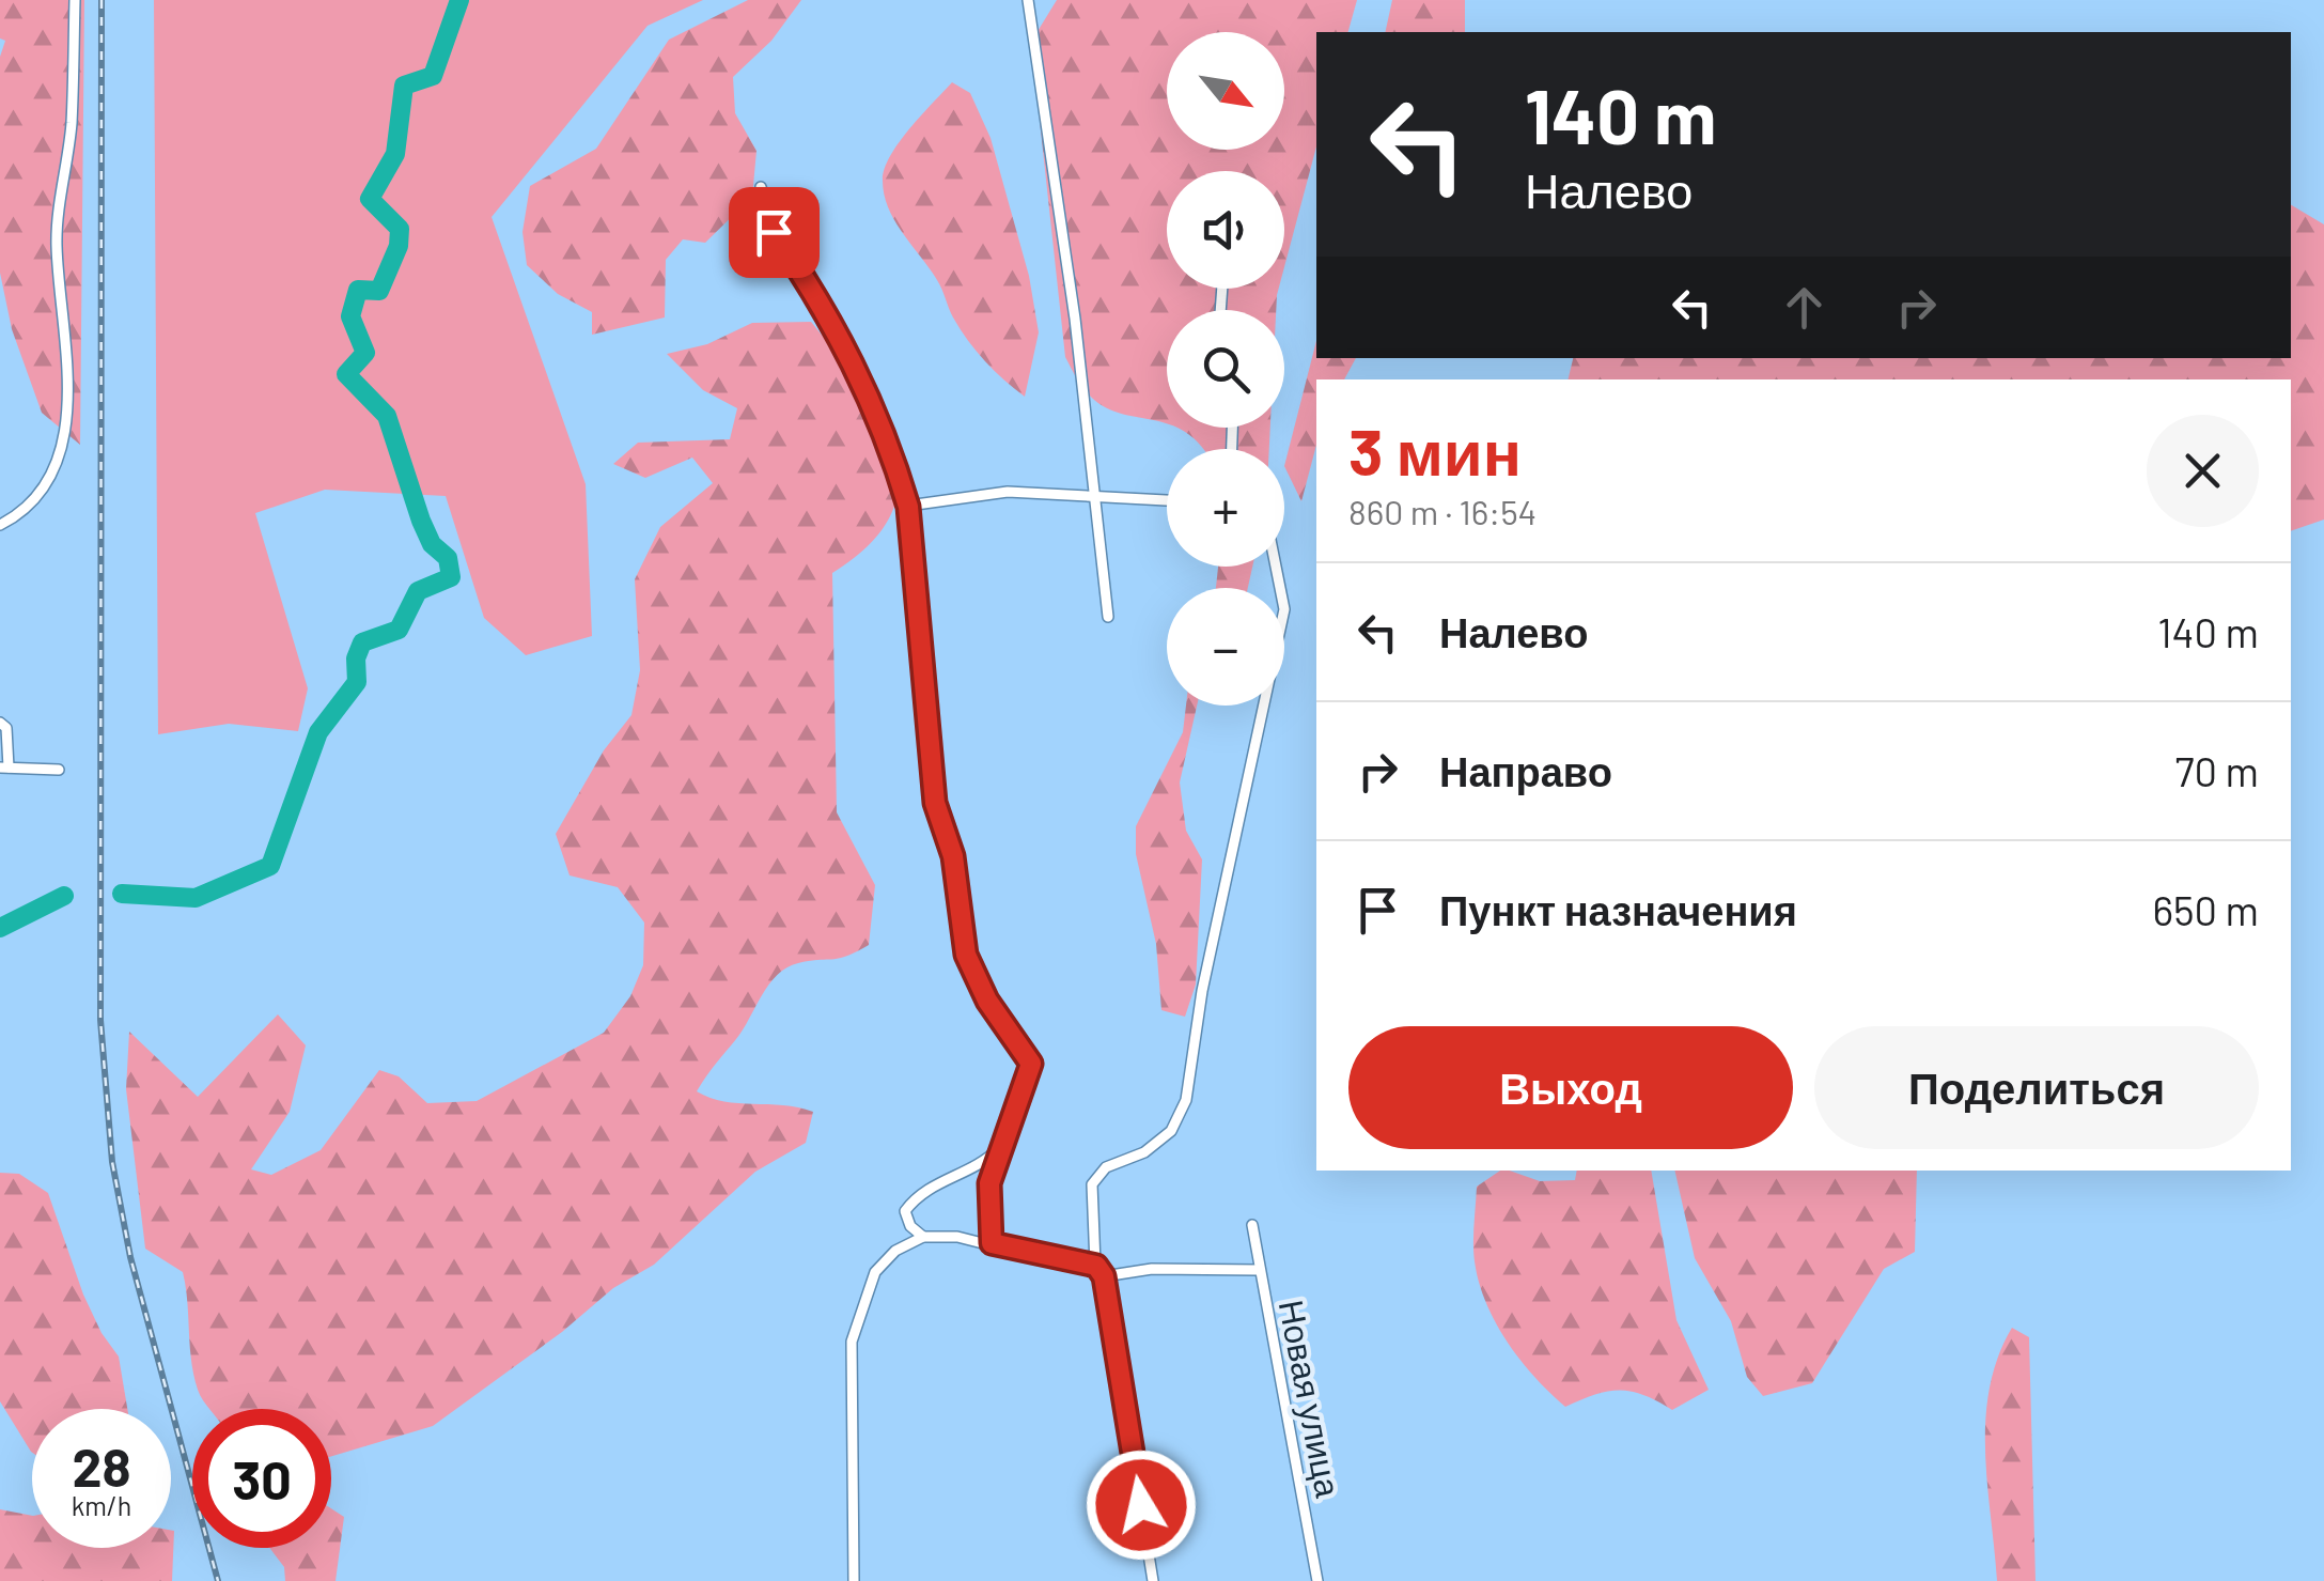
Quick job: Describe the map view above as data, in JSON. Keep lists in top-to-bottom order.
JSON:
{
  "streets": {
    "street": ["Новая улица"]
  },
  "north": "bottom right",
  "page": {
    "map_buttons": ["+", "−"],
    "turn": ["140 m", "Налево"],
    "heading": ["3 мин", "860 m · 16:54"],
    "list": [
      {
        "name": "Налево",
        "value": "140 m"
      },
      {
        "name": "Направо",
        "value": "70 m"
      },
      {
        "name": "Пункт назначения",
        "value": "650 m"
      }
    ],
    "buttons": ["Выход", "Поделиться"],
    "speed": "28 km/h",
    "limit": "30"
  }
}
